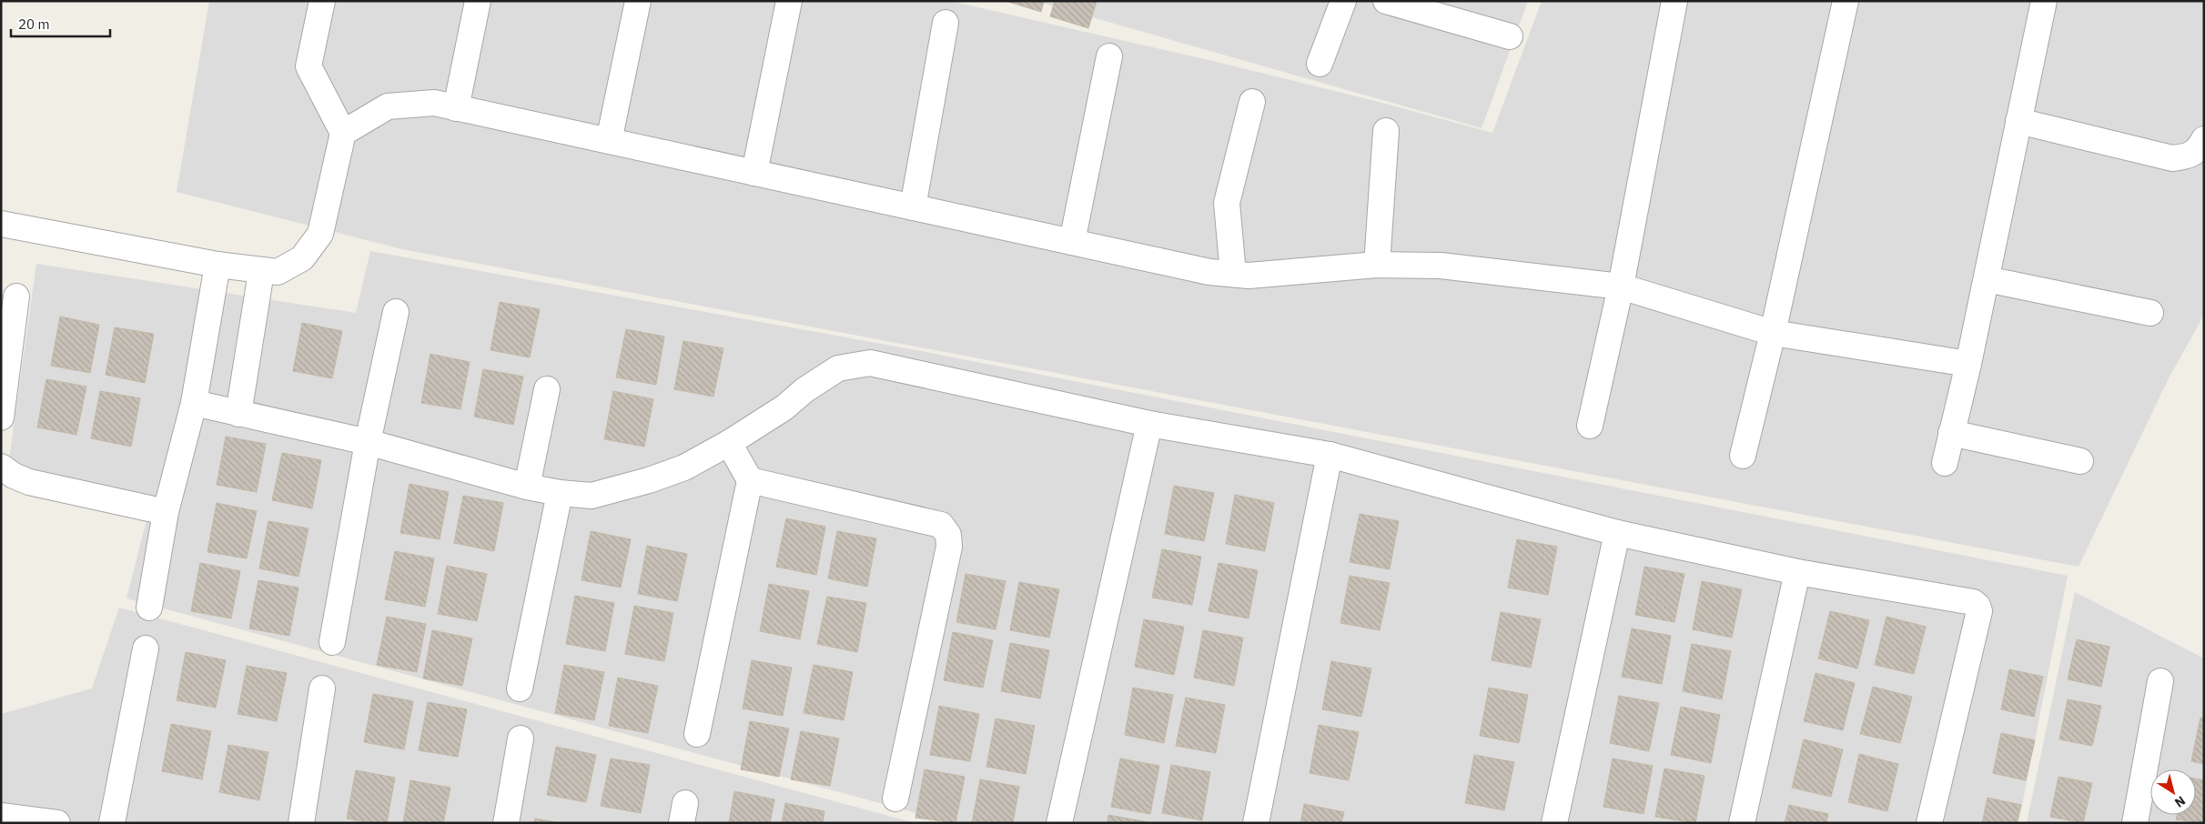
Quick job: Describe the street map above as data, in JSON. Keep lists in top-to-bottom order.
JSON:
{
  "scale_bar": "20 m",
  "north": "bottom right"
}
